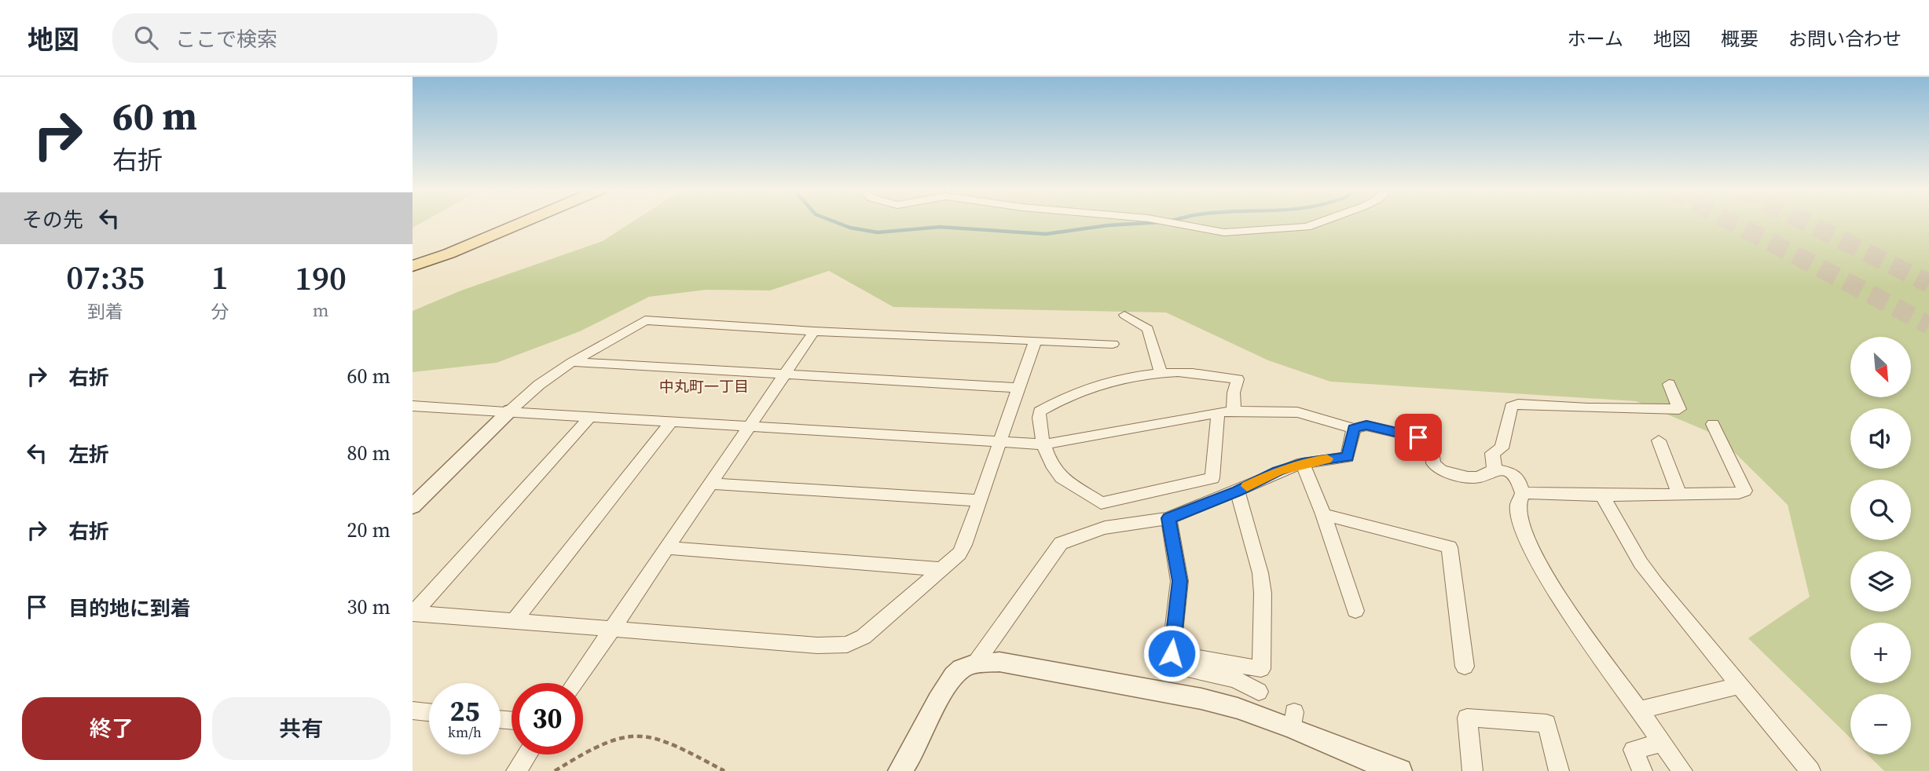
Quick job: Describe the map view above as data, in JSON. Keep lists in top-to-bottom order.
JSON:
{
  "districts": ["中丸町一丁目"],
  "north": "bottom right",
  "page": {
    "header": "地図",
    "search": "ここで検索",
    "nav": [
      "ホーム",
      "地図",
      "概要",
      "お問い合わせ"
    ],
    "turn": ["60 m", "右折"],
    "then": "その先",
    "eta": [
      "07:35",
      "到着",
      "1",
      "分",
      "190",
      "m"
    ],
    "map_buttons": ["+", "−"],
    "list": [
      {
        "name": "右折",
        "value": "60 m"
      },
      {
        "name": "左折",
        "value": "80 m"
      },
      {
        "name": "右折",
        "value": "20 m"
      },
      {
        "name": "目的地に到着",
        "value": "30 m"
      }
    ],
    "speed": "25 km/h",
    "limit": "30",
    "buttons": ["終了", "共有"]
  }
}
